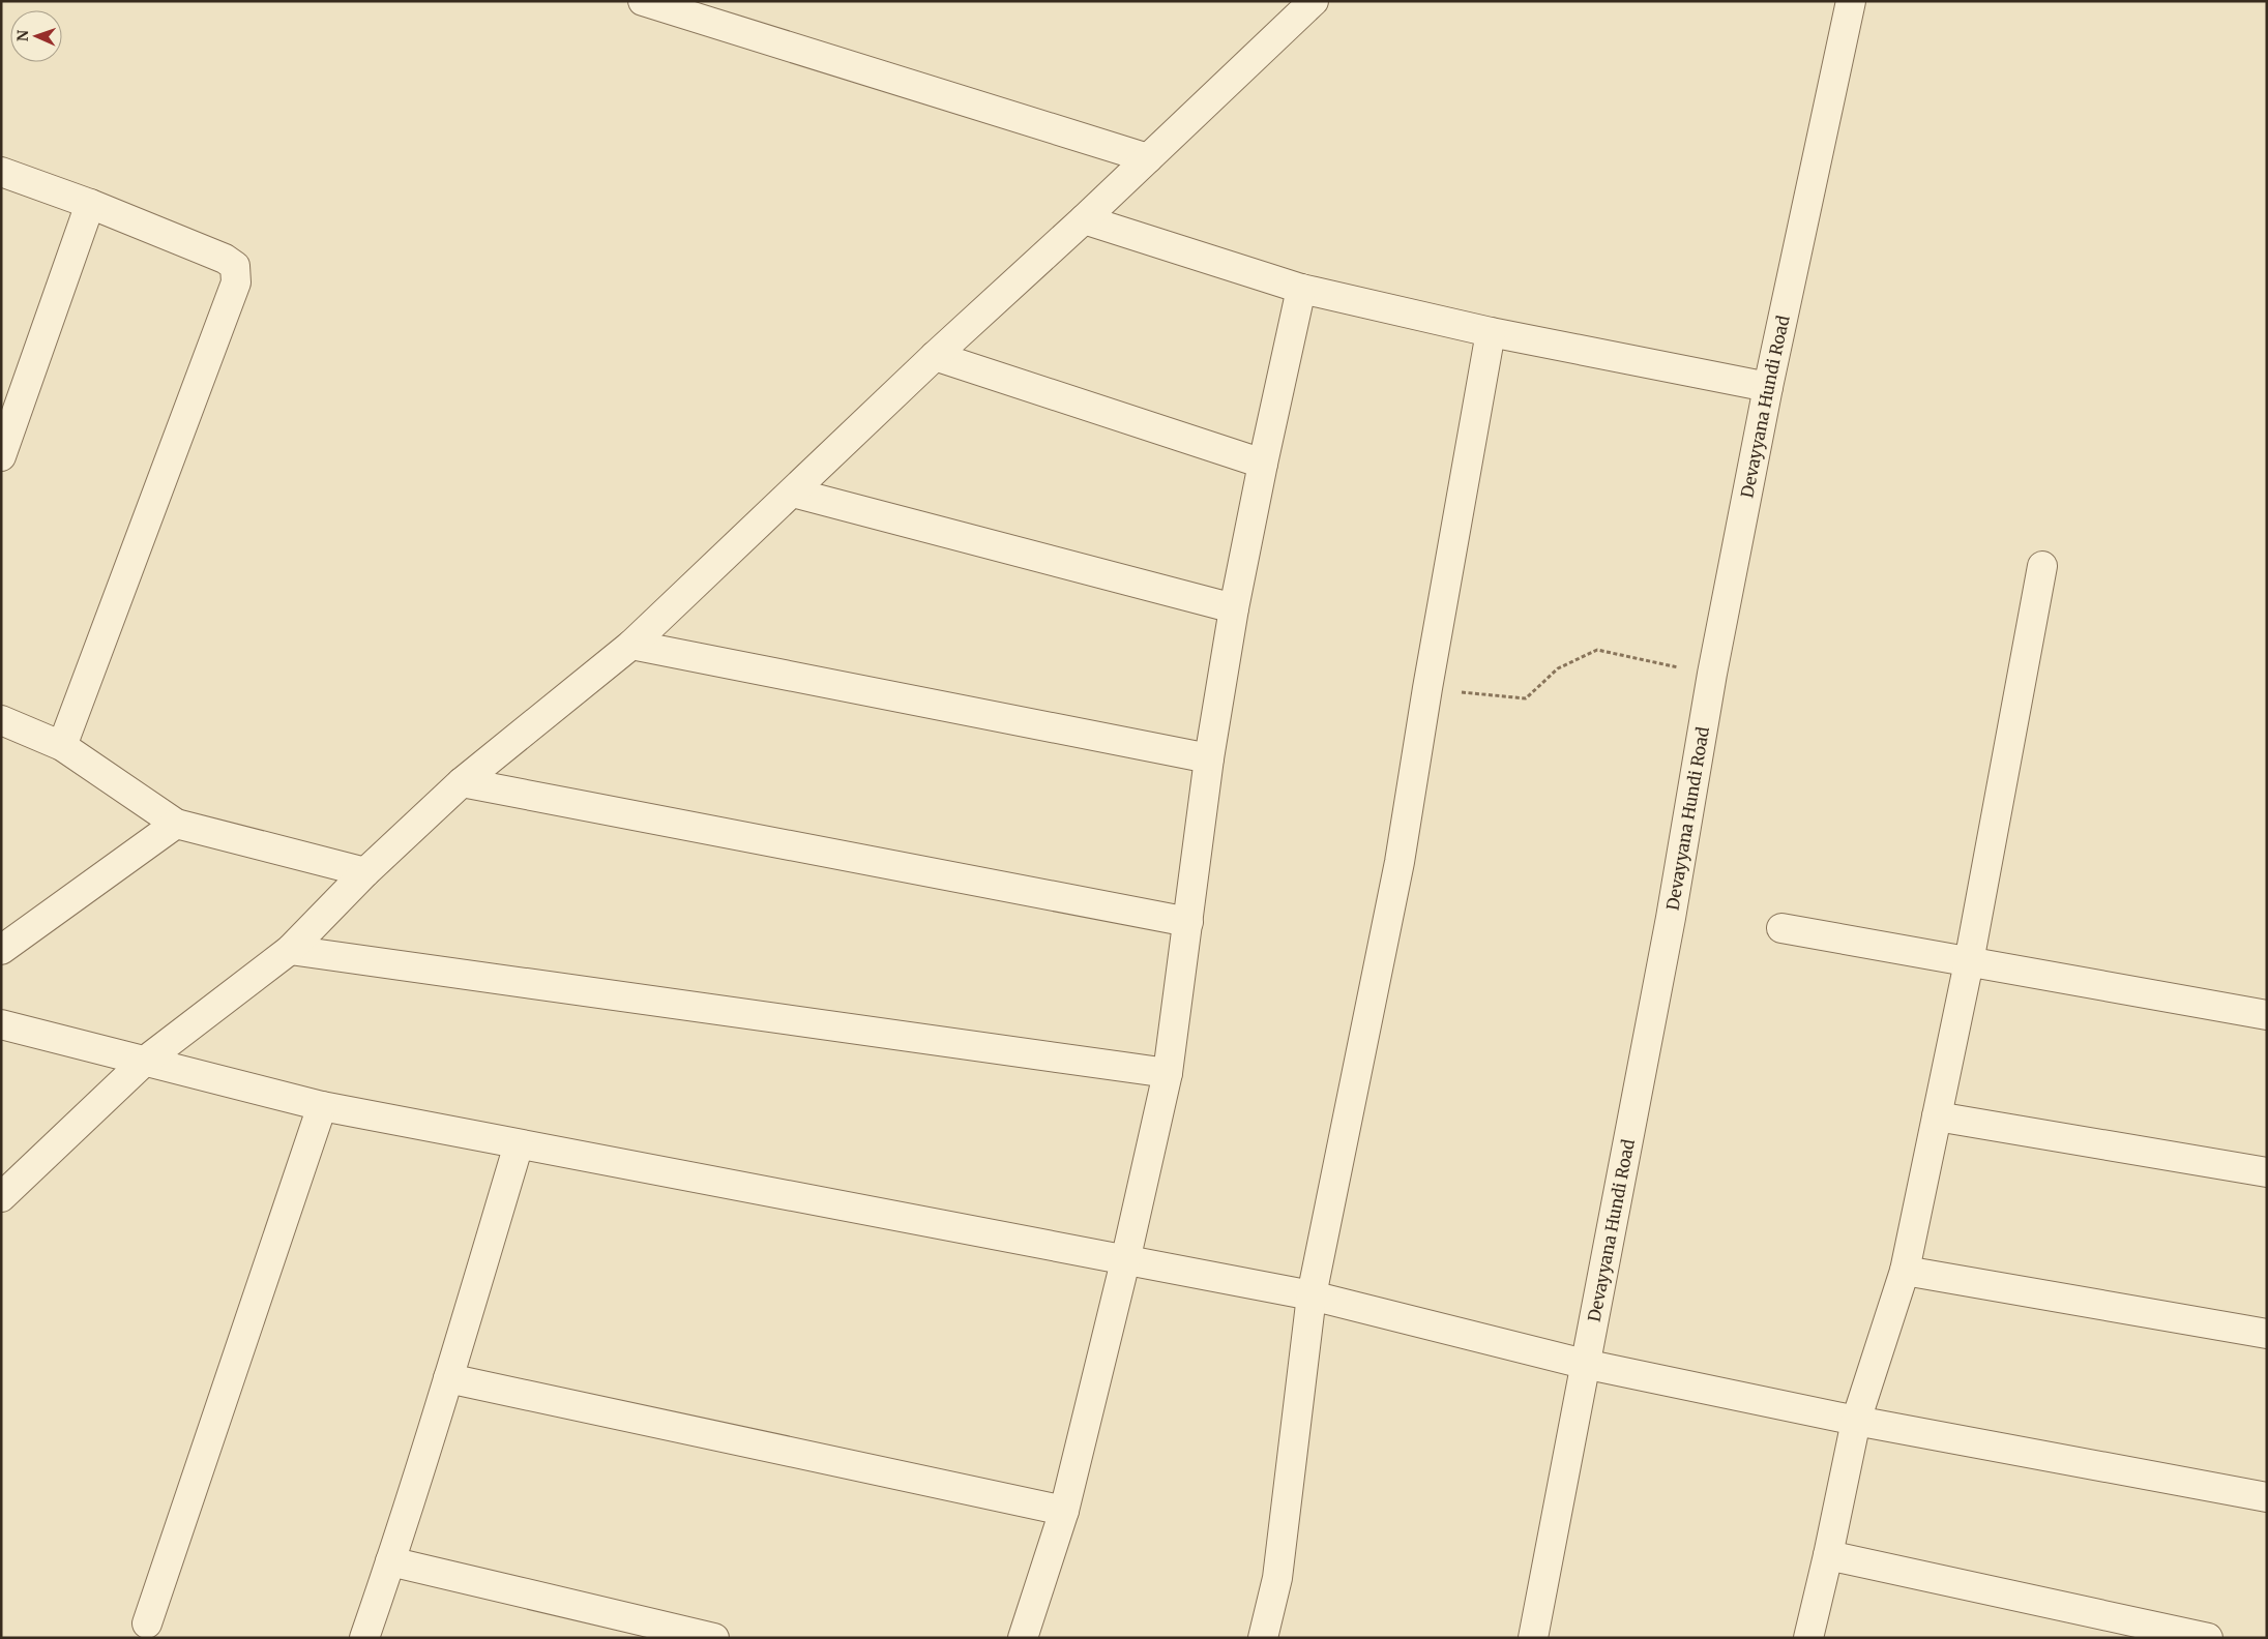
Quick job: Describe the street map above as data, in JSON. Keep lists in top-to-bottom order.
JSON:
{
  "streets": {
    "street": ["Devayyana Hundi Road"]
  },
  "north": "left"
}
